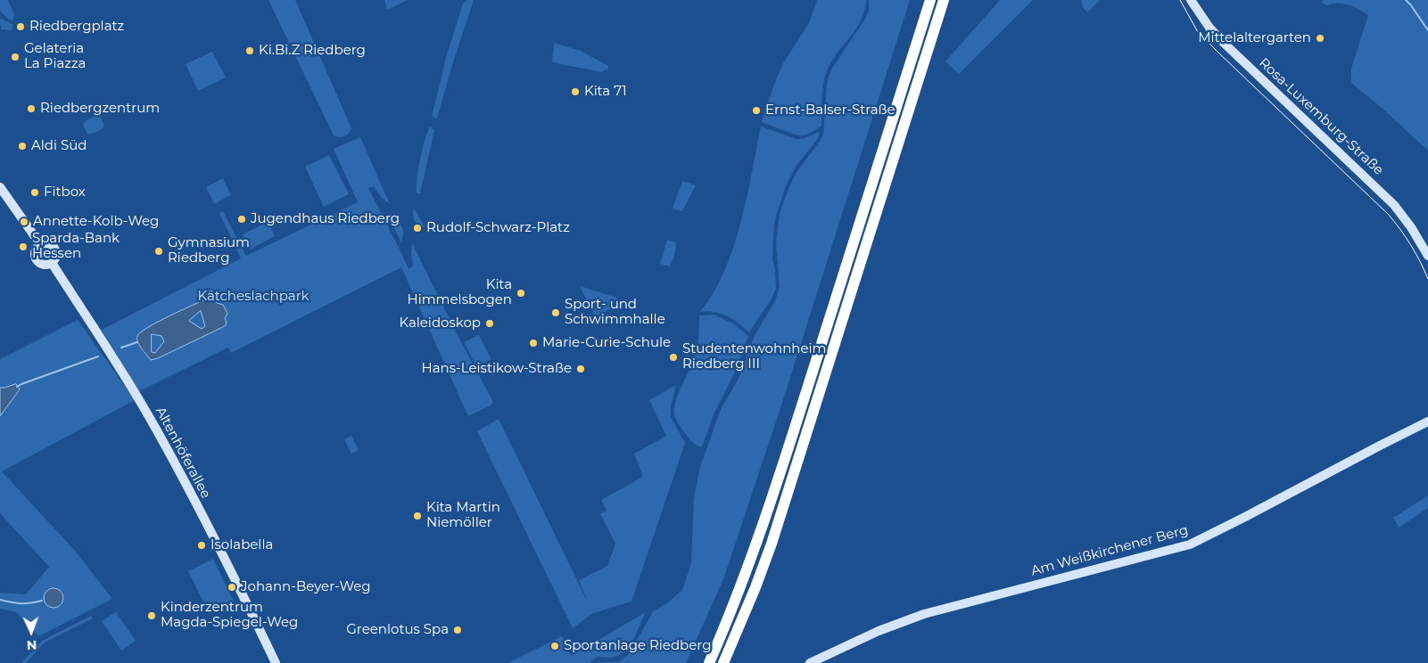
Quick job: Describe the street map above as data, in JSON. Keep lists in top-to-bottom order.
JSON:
{
  "streets": {
    "main road": ["Rosa-Luxemburg-Straße", "Altenhöferallee", "Am Weißkirchener Berg"]
  },
  "parks": ["Kätcheslachpark"],
  "places": [
    "Riedbergplatz",
    "Mittelaltergarten",
    "Ki.Bi.Z Riedberg",
    "Gelateria La Piazza",
    "Kita 71",
    "Riedbergzentrum",
    "Ernst-Balser-Straße",
    "Aldi Süd",
    "Fitbox",
    "Jugendhaus Riedberg",
    "Annette-Kolb-Weg",
    "Rudolf-Schwarz-Platz",
    "Sparda-Bank Hessen",
    "Gymnasium Riedberg",
    "Kita Himmelsbogen",
    "Sport- und Schwimmhalle",
    "Kaleidoskop",
    "Marie-Curie-Schule",
    "Studentenwohnheim Riedberg III",
    "Hans-Leistikow-Straße",
    "Kita Martin Niemöller",
    "Isolabella",
    "Johann-Beyer-Weg",
    "Kinderzentrum Magda-Spiegel-Weg",
    "Greenlotus Spa",
    "Sportanlage Riedberg"
  ],
  "north": "bottom"
}
